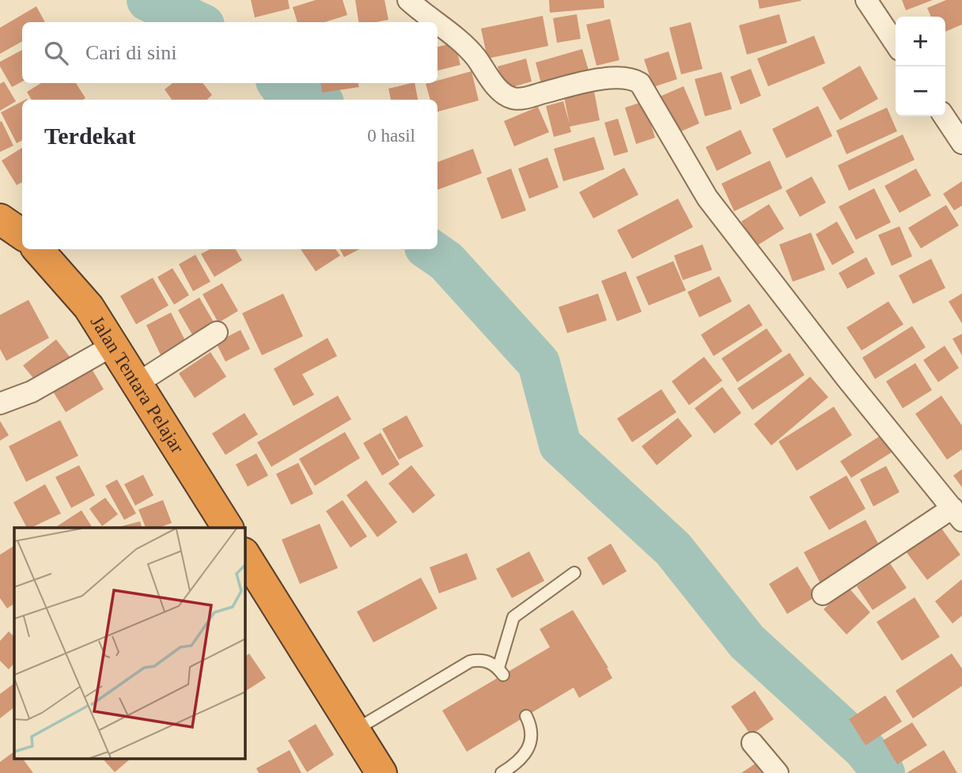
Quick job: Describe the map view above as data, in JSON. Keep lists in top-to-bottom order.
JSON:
{
  "streets": {
    "highway": ["Jalan Tentara Pelajar"]
  },
  "page": {
    "map_buttons": ["+", "−"],
    "search": "Cari di sini",
    "heading": ["Terdekat", "0 hasil"]
  }
}
